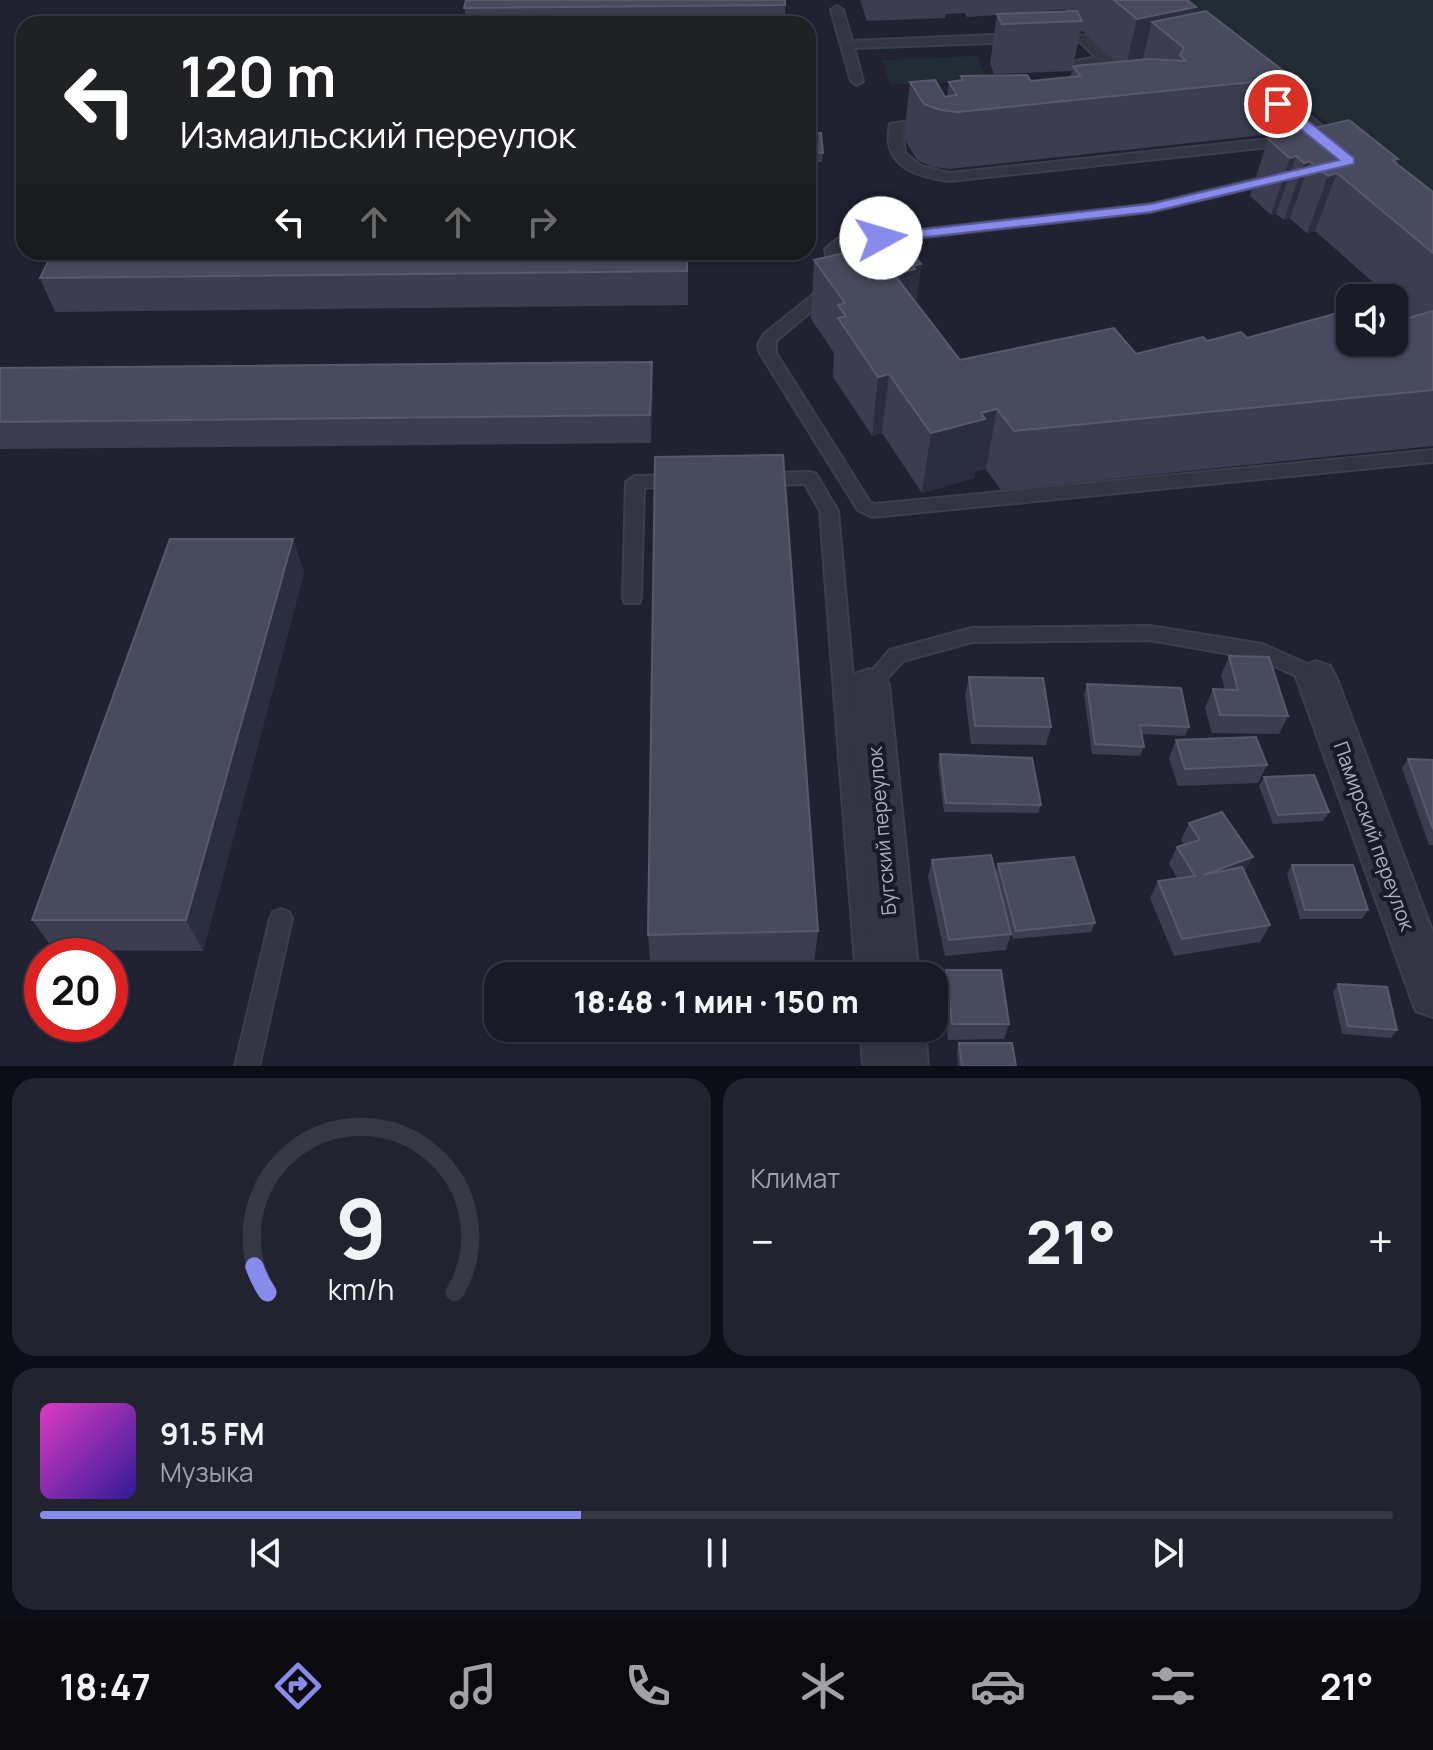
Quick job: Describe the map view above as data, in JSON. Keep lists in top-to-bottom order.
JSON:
{
  "streets": {
    "street": ["Бугский переулок", "Памирский переулок"]
  },
  "page": {
    "turn": ["120 m", "Измаильский переулок"],
    "limit": "20",
    "trip": "18:48 · 1 мин · 150 m",
    "tile": "Климат",
    "heat": ["−", "21°", "+"],
    "song": ["91.5 FM", "Музыка"],
    "tabs": ["18:47", "21°"],
    "gauge": ["9", "km/h"]
  }
}
